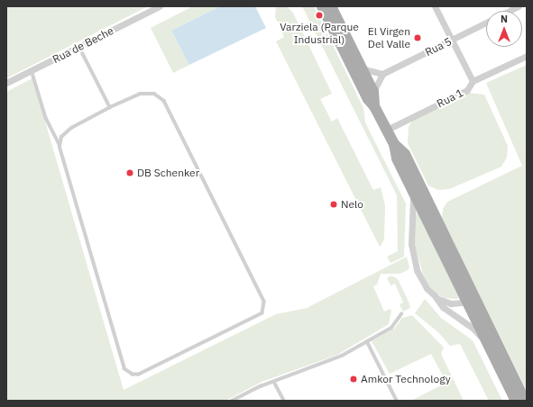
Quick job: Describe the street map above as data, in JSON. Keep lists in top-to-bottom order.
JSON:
{
  "streets": {
    "street": ["Rua de Beche", "Rua 5", "Rua 1"]
  },
  "crossings": [
    ["Rua 5", "Rua 1"]
  ],
  "places": [
    "Varziela (Parque Industrial)",
    "El Virgen Del Valle",
    "DB Schenker",
    "Nelo",
    "Amkor Technology"
  ],
  "north": "top"
}
